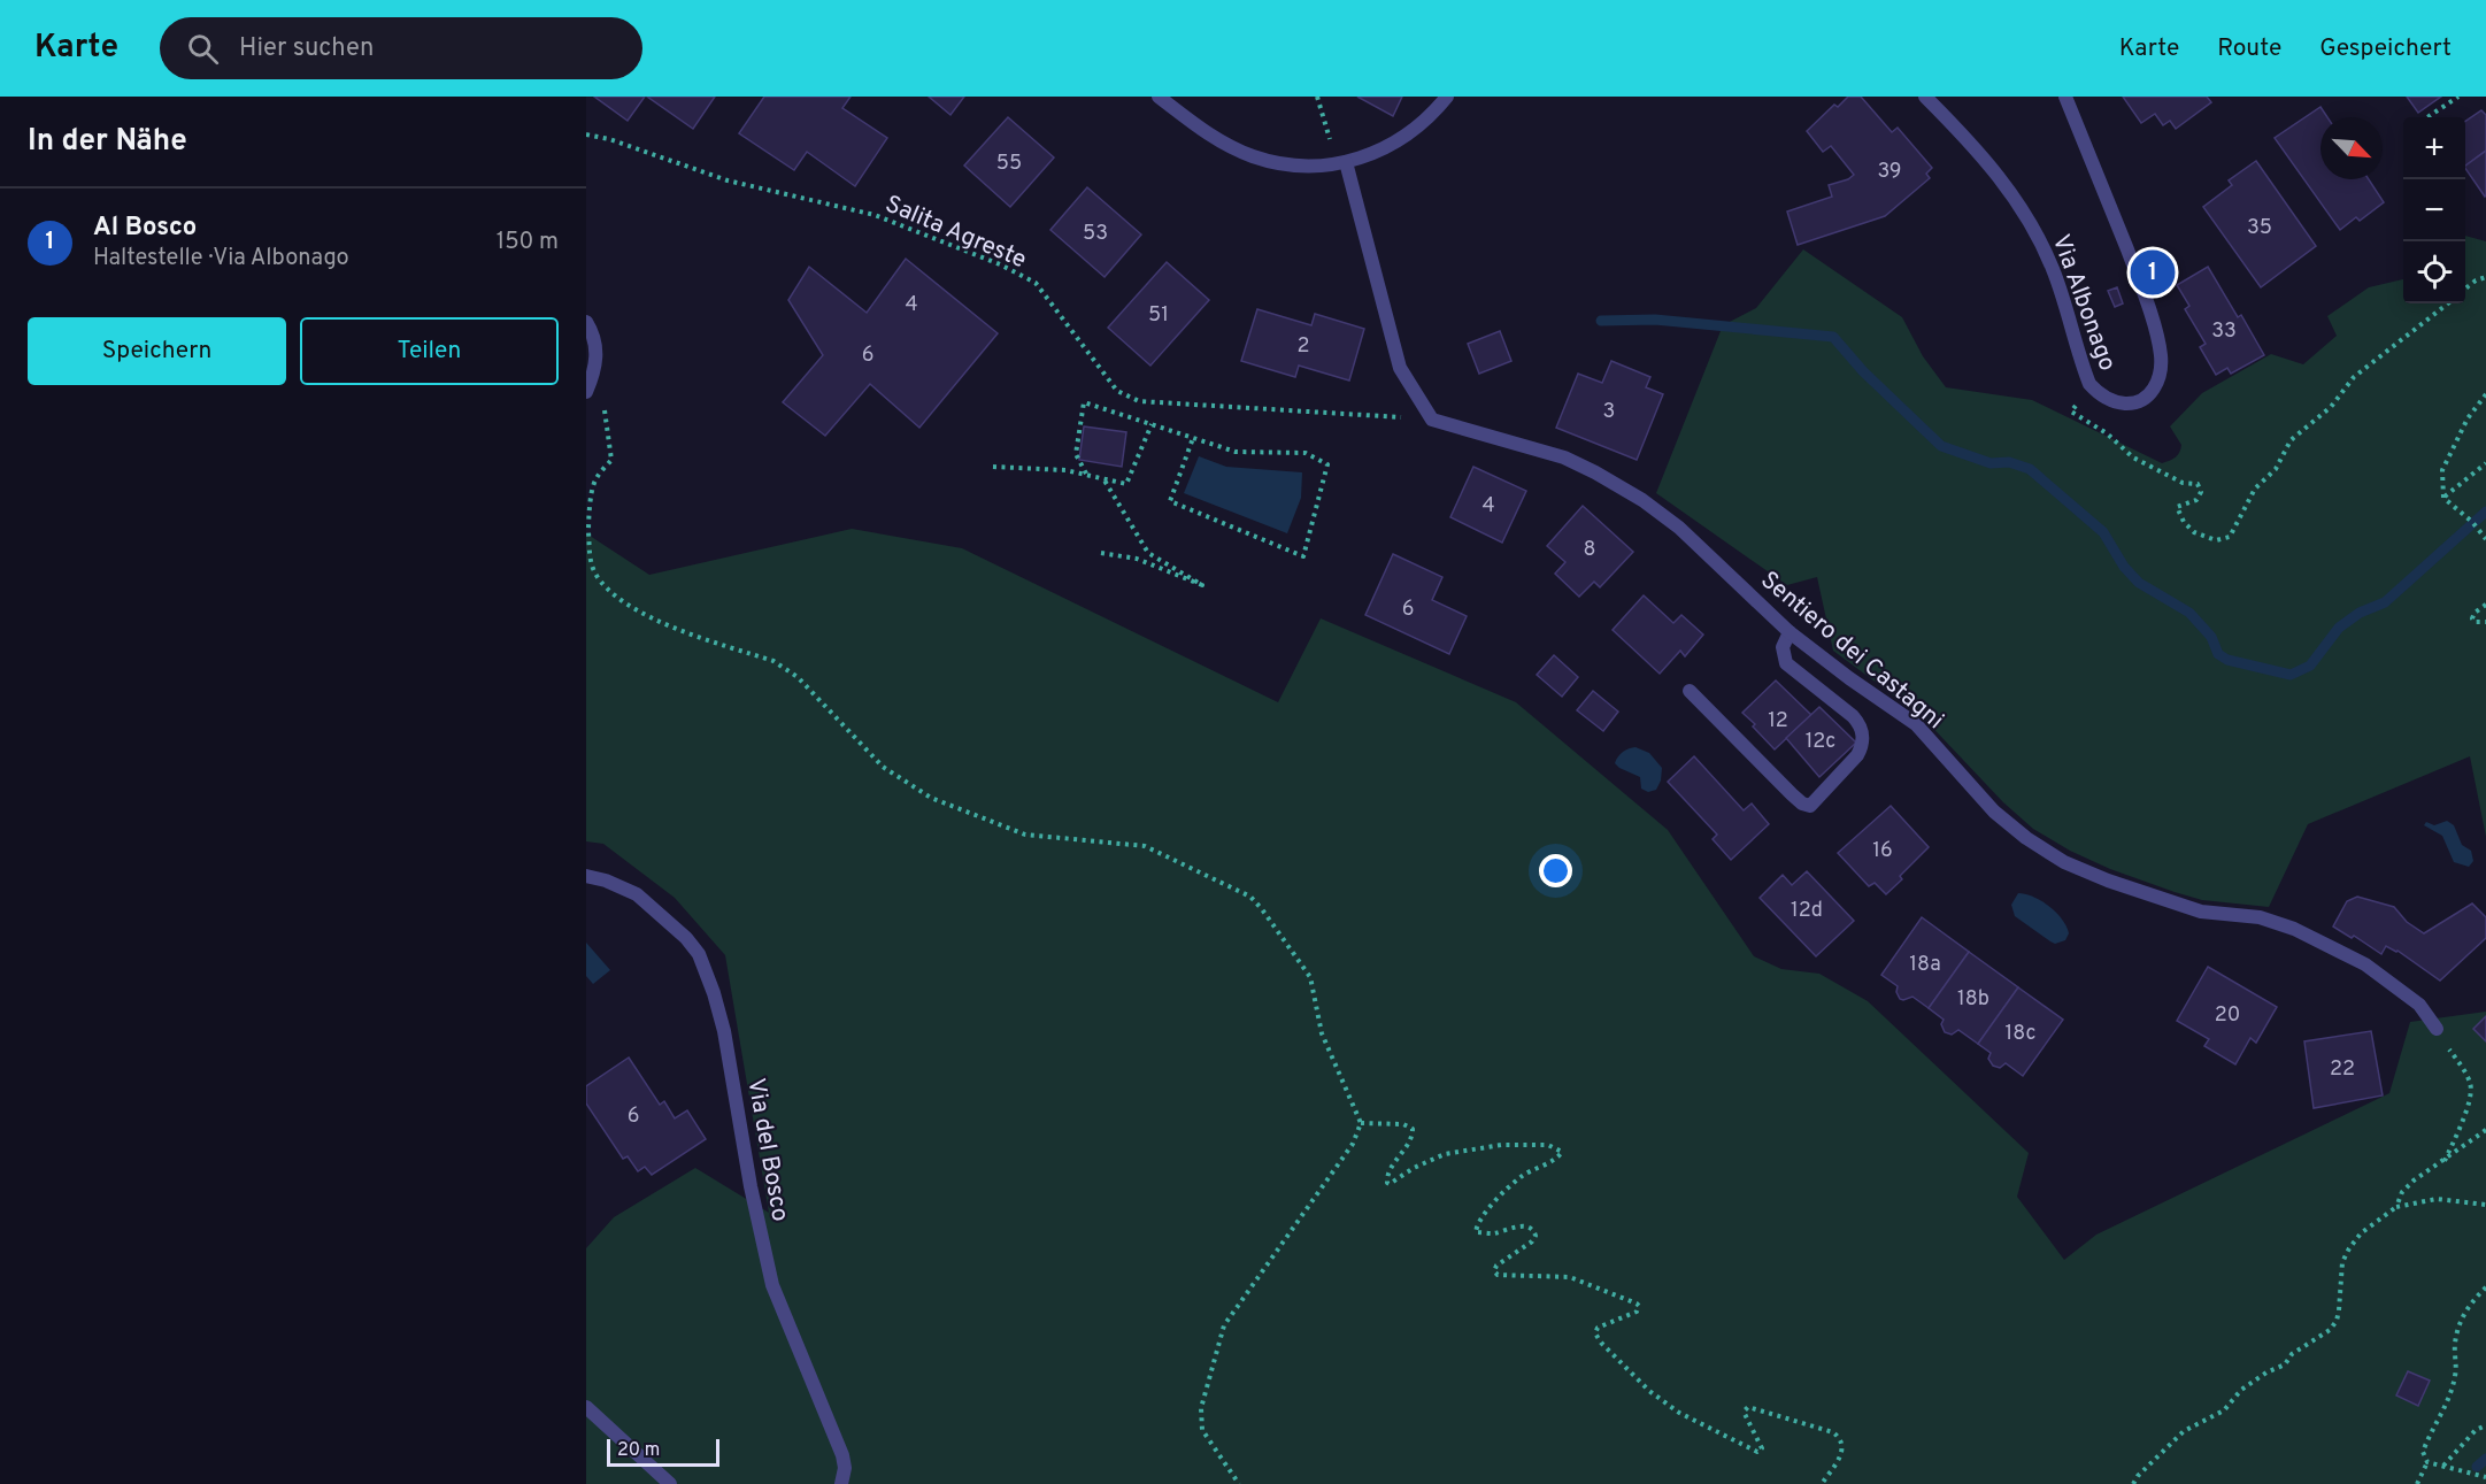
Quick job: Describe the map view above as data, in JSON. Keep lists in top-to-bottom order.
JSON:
{
  "streets": {
    "street": ["Via Albonago", "Sentiero dei Castagni", "Via del Bosco"],
    "path": ["Salita Agreste"]
  },
  "crossings": [
    ["Salita Agreste", "Sentiero dei Castagni"]
  ],
  "house_numbers": [
    "55",
    "39",
    "35",
    "53",
    "4",
    "51",
    "33",
    "2",
    "6",
    "3",
    "4",
    "8",
    "6",
    "12",
    "12c",
    "16",
    "12d",
    "18a",
    "18b",
    "20",
    "18c",
    "22",
    "6"
  ],
  "scale_bar": "20 m",
  "north": "bottom right",
  "page": {
    "header": "Karte",
    "search": "Hier suchen",
    "nav": ["Karte", "Route", "Gespeichert"],
    "heading": "In der Nähe",
    "map_buttons": ["+", "−"],
    "list": [
      {
        "mark": "1",
        "name": "Al Bosco",
        "note": "Haltestelle · Via Albonago",
        "value": "150 m"
      }
    ],
    "pins": "1",
    "buttons": ["Speichern", "Teilen"],
    "scale": "20 m"
  }
}
